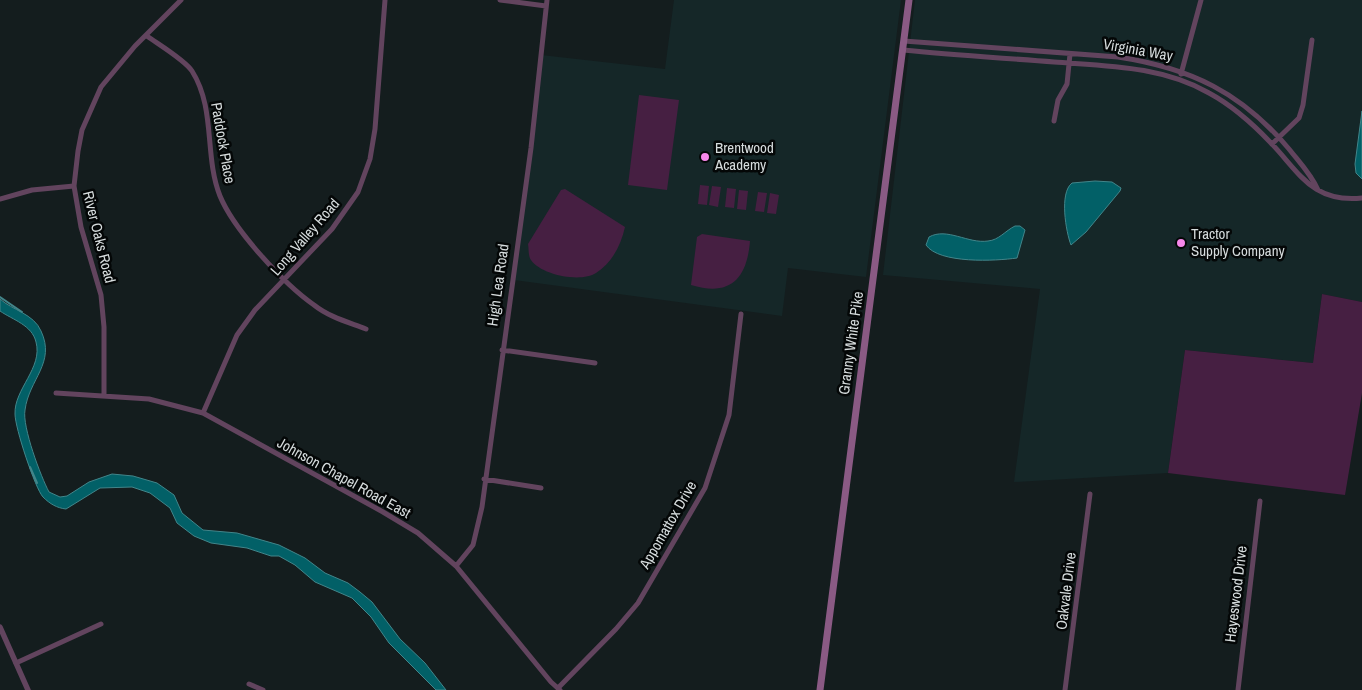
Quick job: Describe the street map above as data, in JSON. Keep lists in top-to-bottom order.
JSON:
{
  "streets": {
    "main road": ["Granny White Pike"],
    "street": [
      "Virginia Way",
      "Paddock Place",
      "River Oaks Road",
      "Long Valley Road",
      "High Lea Road",
      "Johnson Chapel Road East",
      "Appomattox Drive",
      "Oakvale Drive",
      "Hayeswood Drive"
    ]
  },
  "crossings": [
    ["Virginia Way", "Granny White Pike"],
    ["Paddock Place", "River Oaks Road"],
    ["Paddock Place", "Long Valley Road"],
    ["River Oaks Road", "Johnson Chapel Road East"],
    ["Long Valley Road", "Johnson Chapel Road East"],
    ["High Lea Road", "Johnson Chapel Road East"],
    ["Johnson Chapel Road East", "Appomattox Drive"]
  ],
  "places": ["Brentwood Academy", "Tractor Supply Company"]
}
